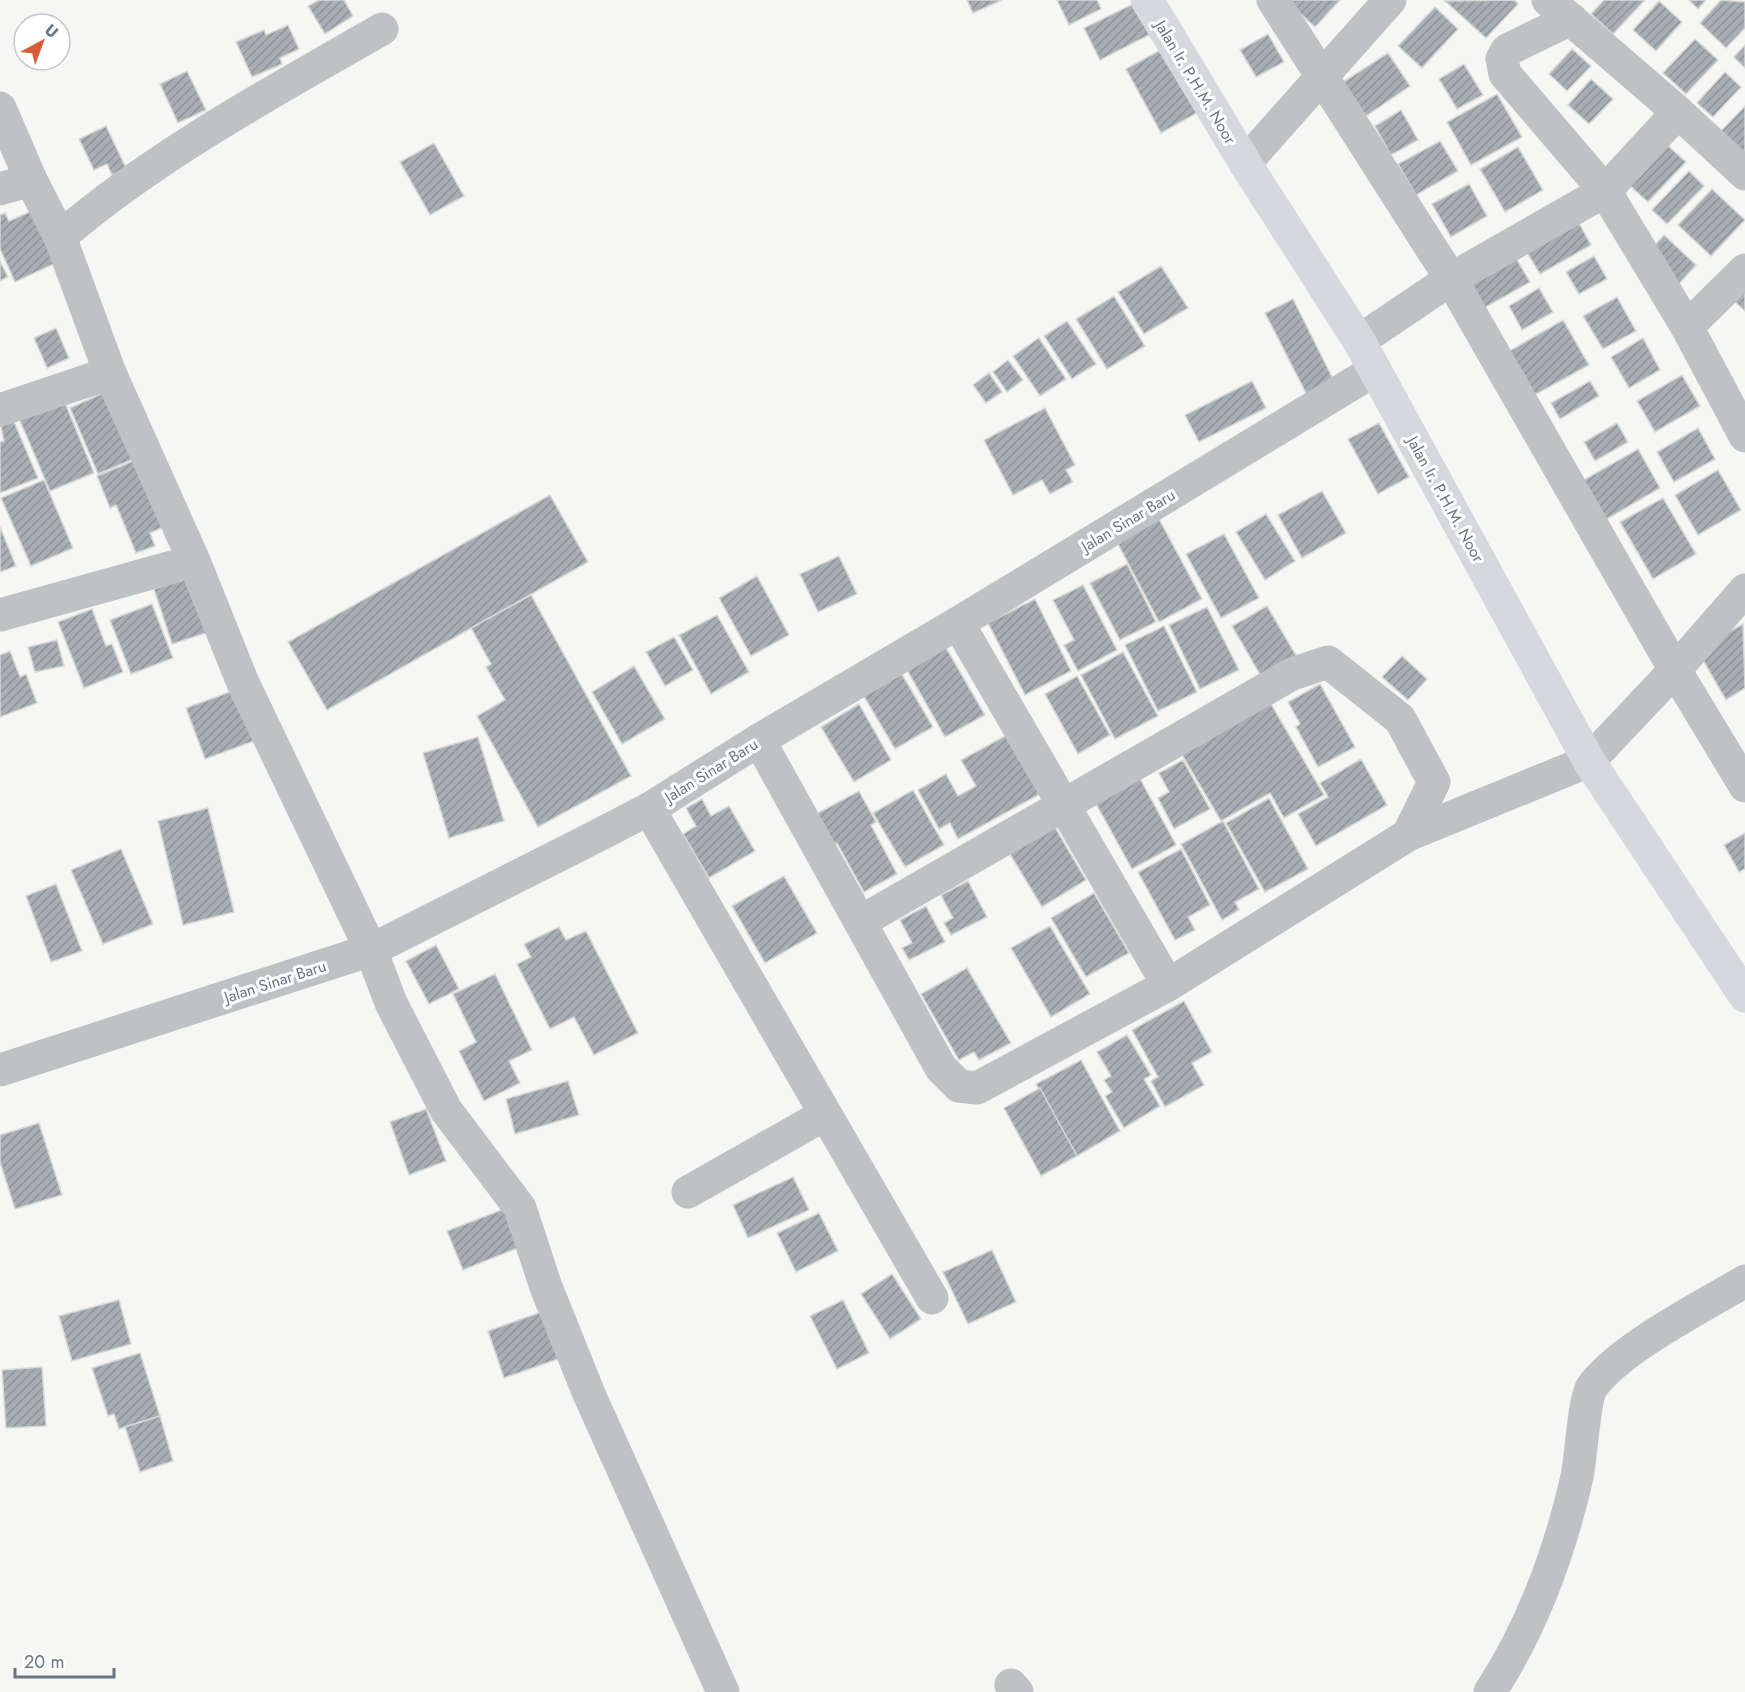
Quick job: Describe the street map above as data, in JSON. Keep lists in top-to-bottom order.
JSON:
{
  "streets": {
    "main road": ["Jalan Ir. P.H.M. Noor"],
    "street": ["Jalan Sinar Baru"]
  },
  "crossings": [
    ["Jalan Ir. P.H.M. Noor", "Jalan Sinar Baru"]
  ],
  "scale_bar": "20 m",
  "north": "top right"
}
